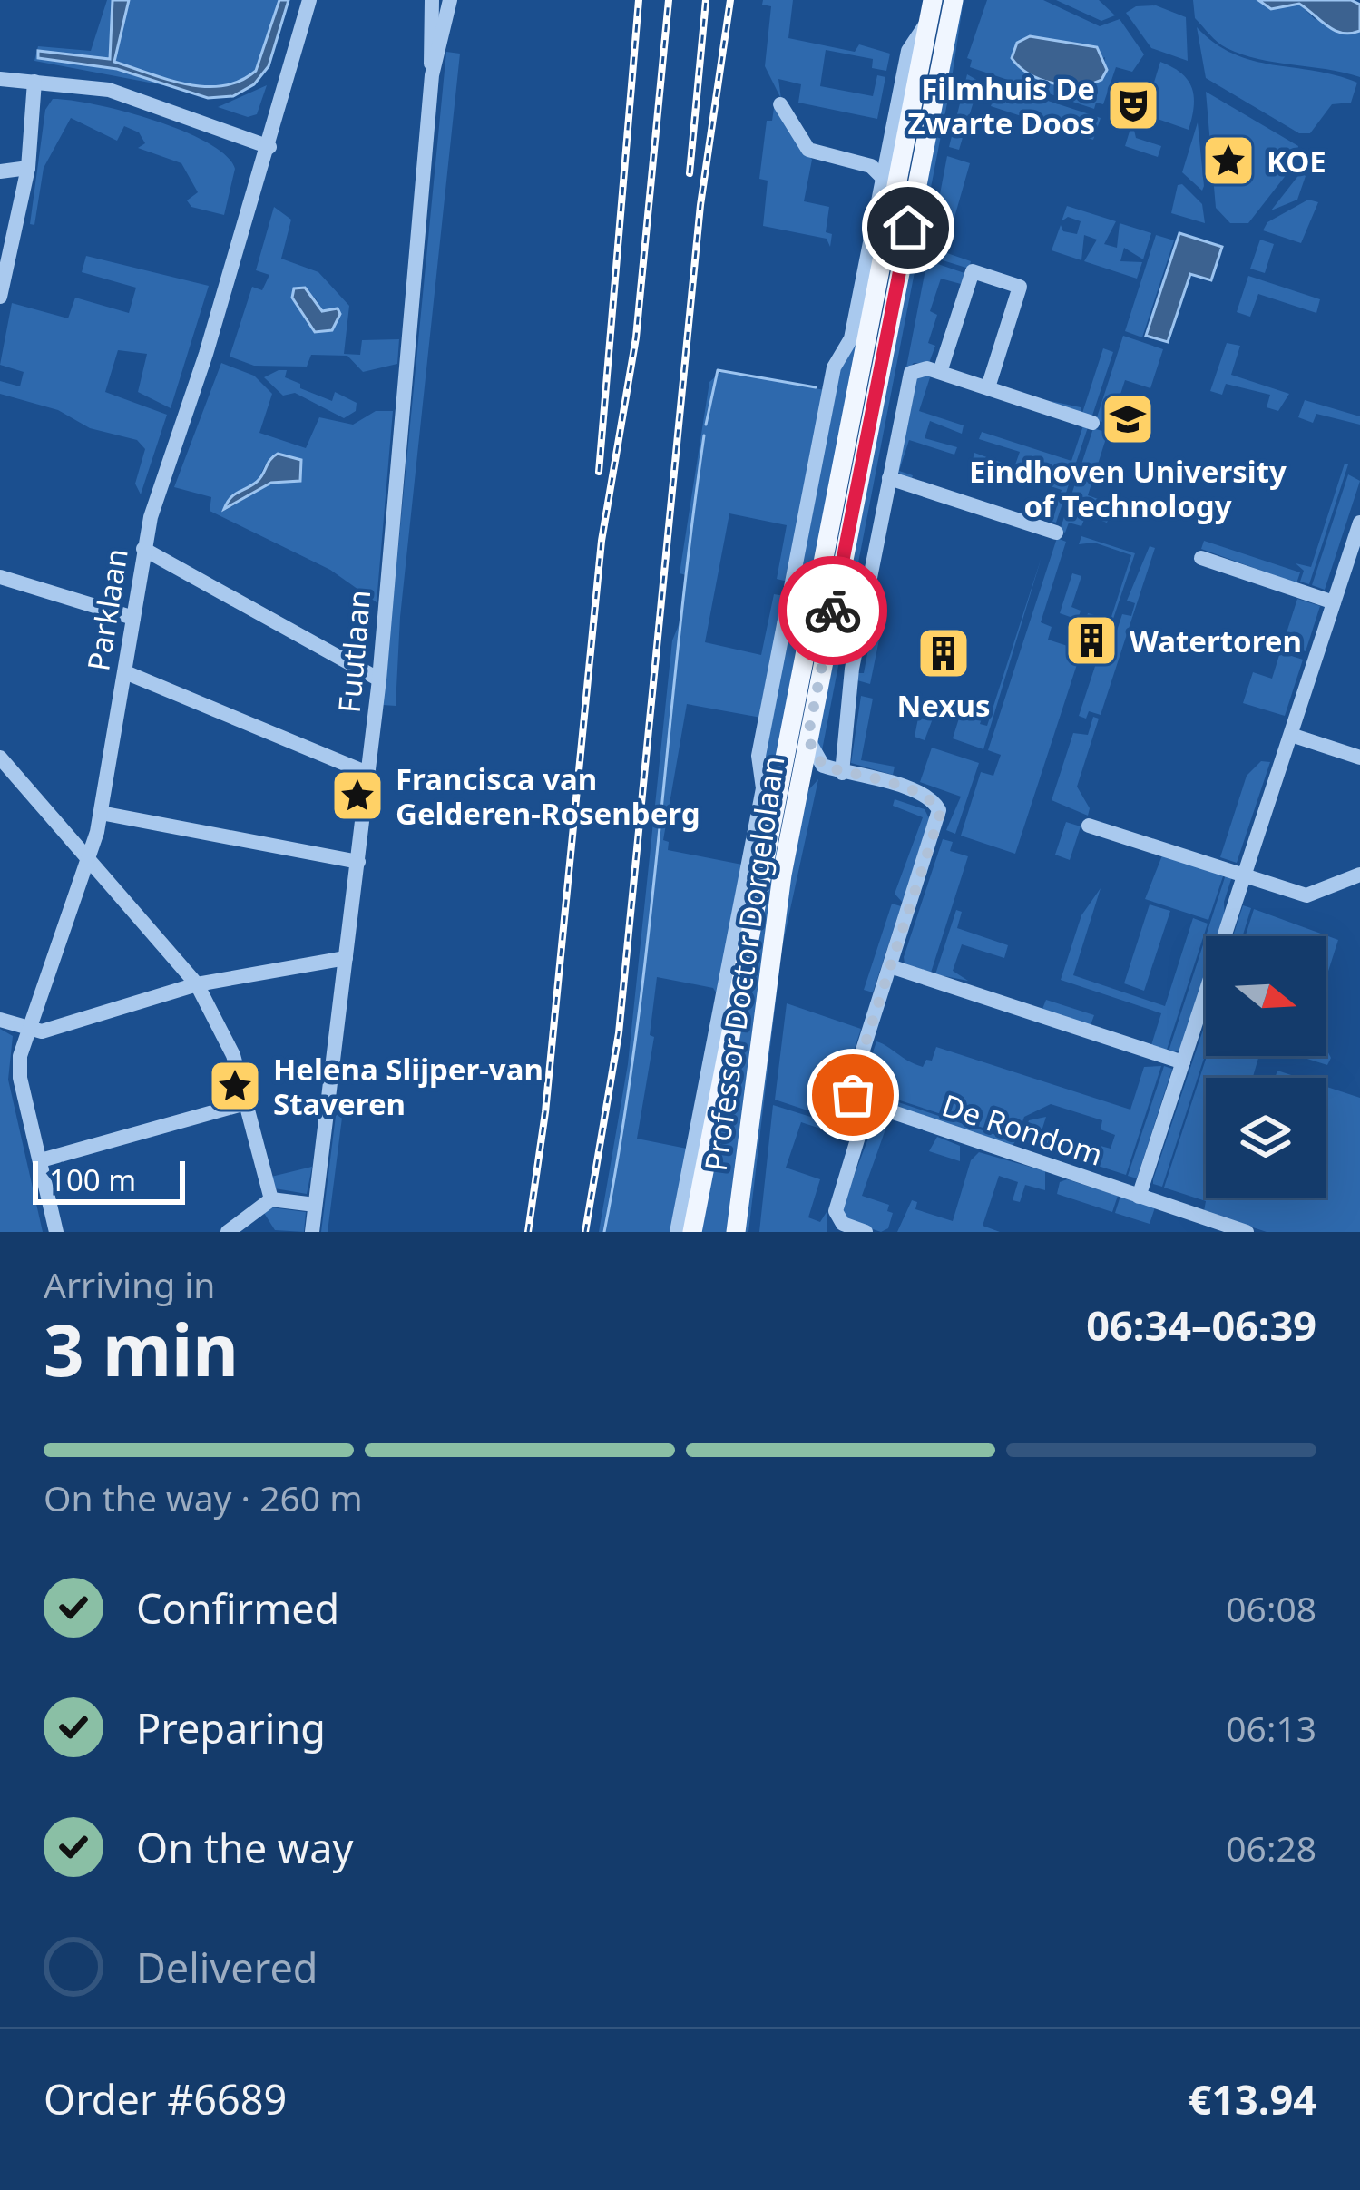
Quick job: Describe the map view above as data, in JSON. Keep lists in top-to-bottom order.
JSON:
{
  "streets": {
    "main road": ["Professor Doctor Dorgelolaan"],
    "street": ["Parklaan", "Fuutlaan", "De Rondom"]
  },
  "places": {
    "theatre": ["Filmhuis De Zwarte Doos"],
    "place": ["KOE", "Francisca van Gelderen-Rosenberg", "Helena Slijper-van Staveren"],
    "school or university": ["Eindhoven University of Technology"],
    "building": ["Watertoren", "Nexus"]
  },
  "scale_bar": "100 m",
  "north": "right",
  "page": {
    "scale": "100 m",
    "heading": ["3 min", "Arriving in", "06:34–06:39"],
    "panel": ["Order #6689", "€13.94"],
    "bar": "On the way · 260 m",
    "list": [
      ["Confirmed", "06:08"],
      ["Preparing", "06:13"],
      ["On the way", "06:28"],
      "Delivered"
    ]
  }
}
